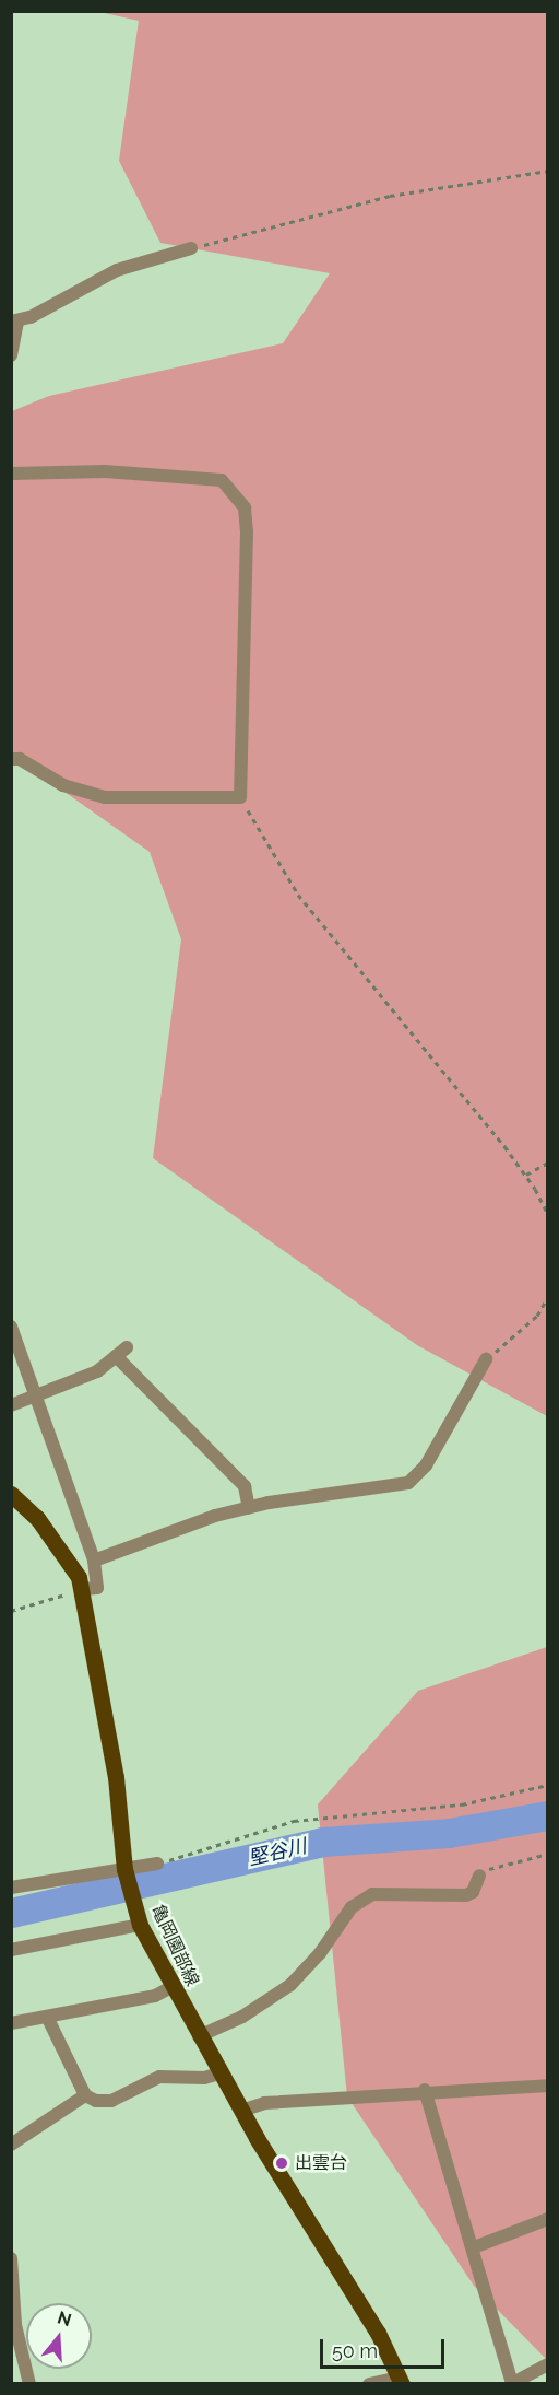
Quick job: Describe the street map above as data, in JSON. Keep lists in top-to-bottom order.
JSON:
{
  "streets": {
    "main road": ["亀岡園部線"]
  },
  "water": ["堅谷川"],
  "places": ["出雲台"],
  "scale_bar": "50 m",
  "north": "top"
}
